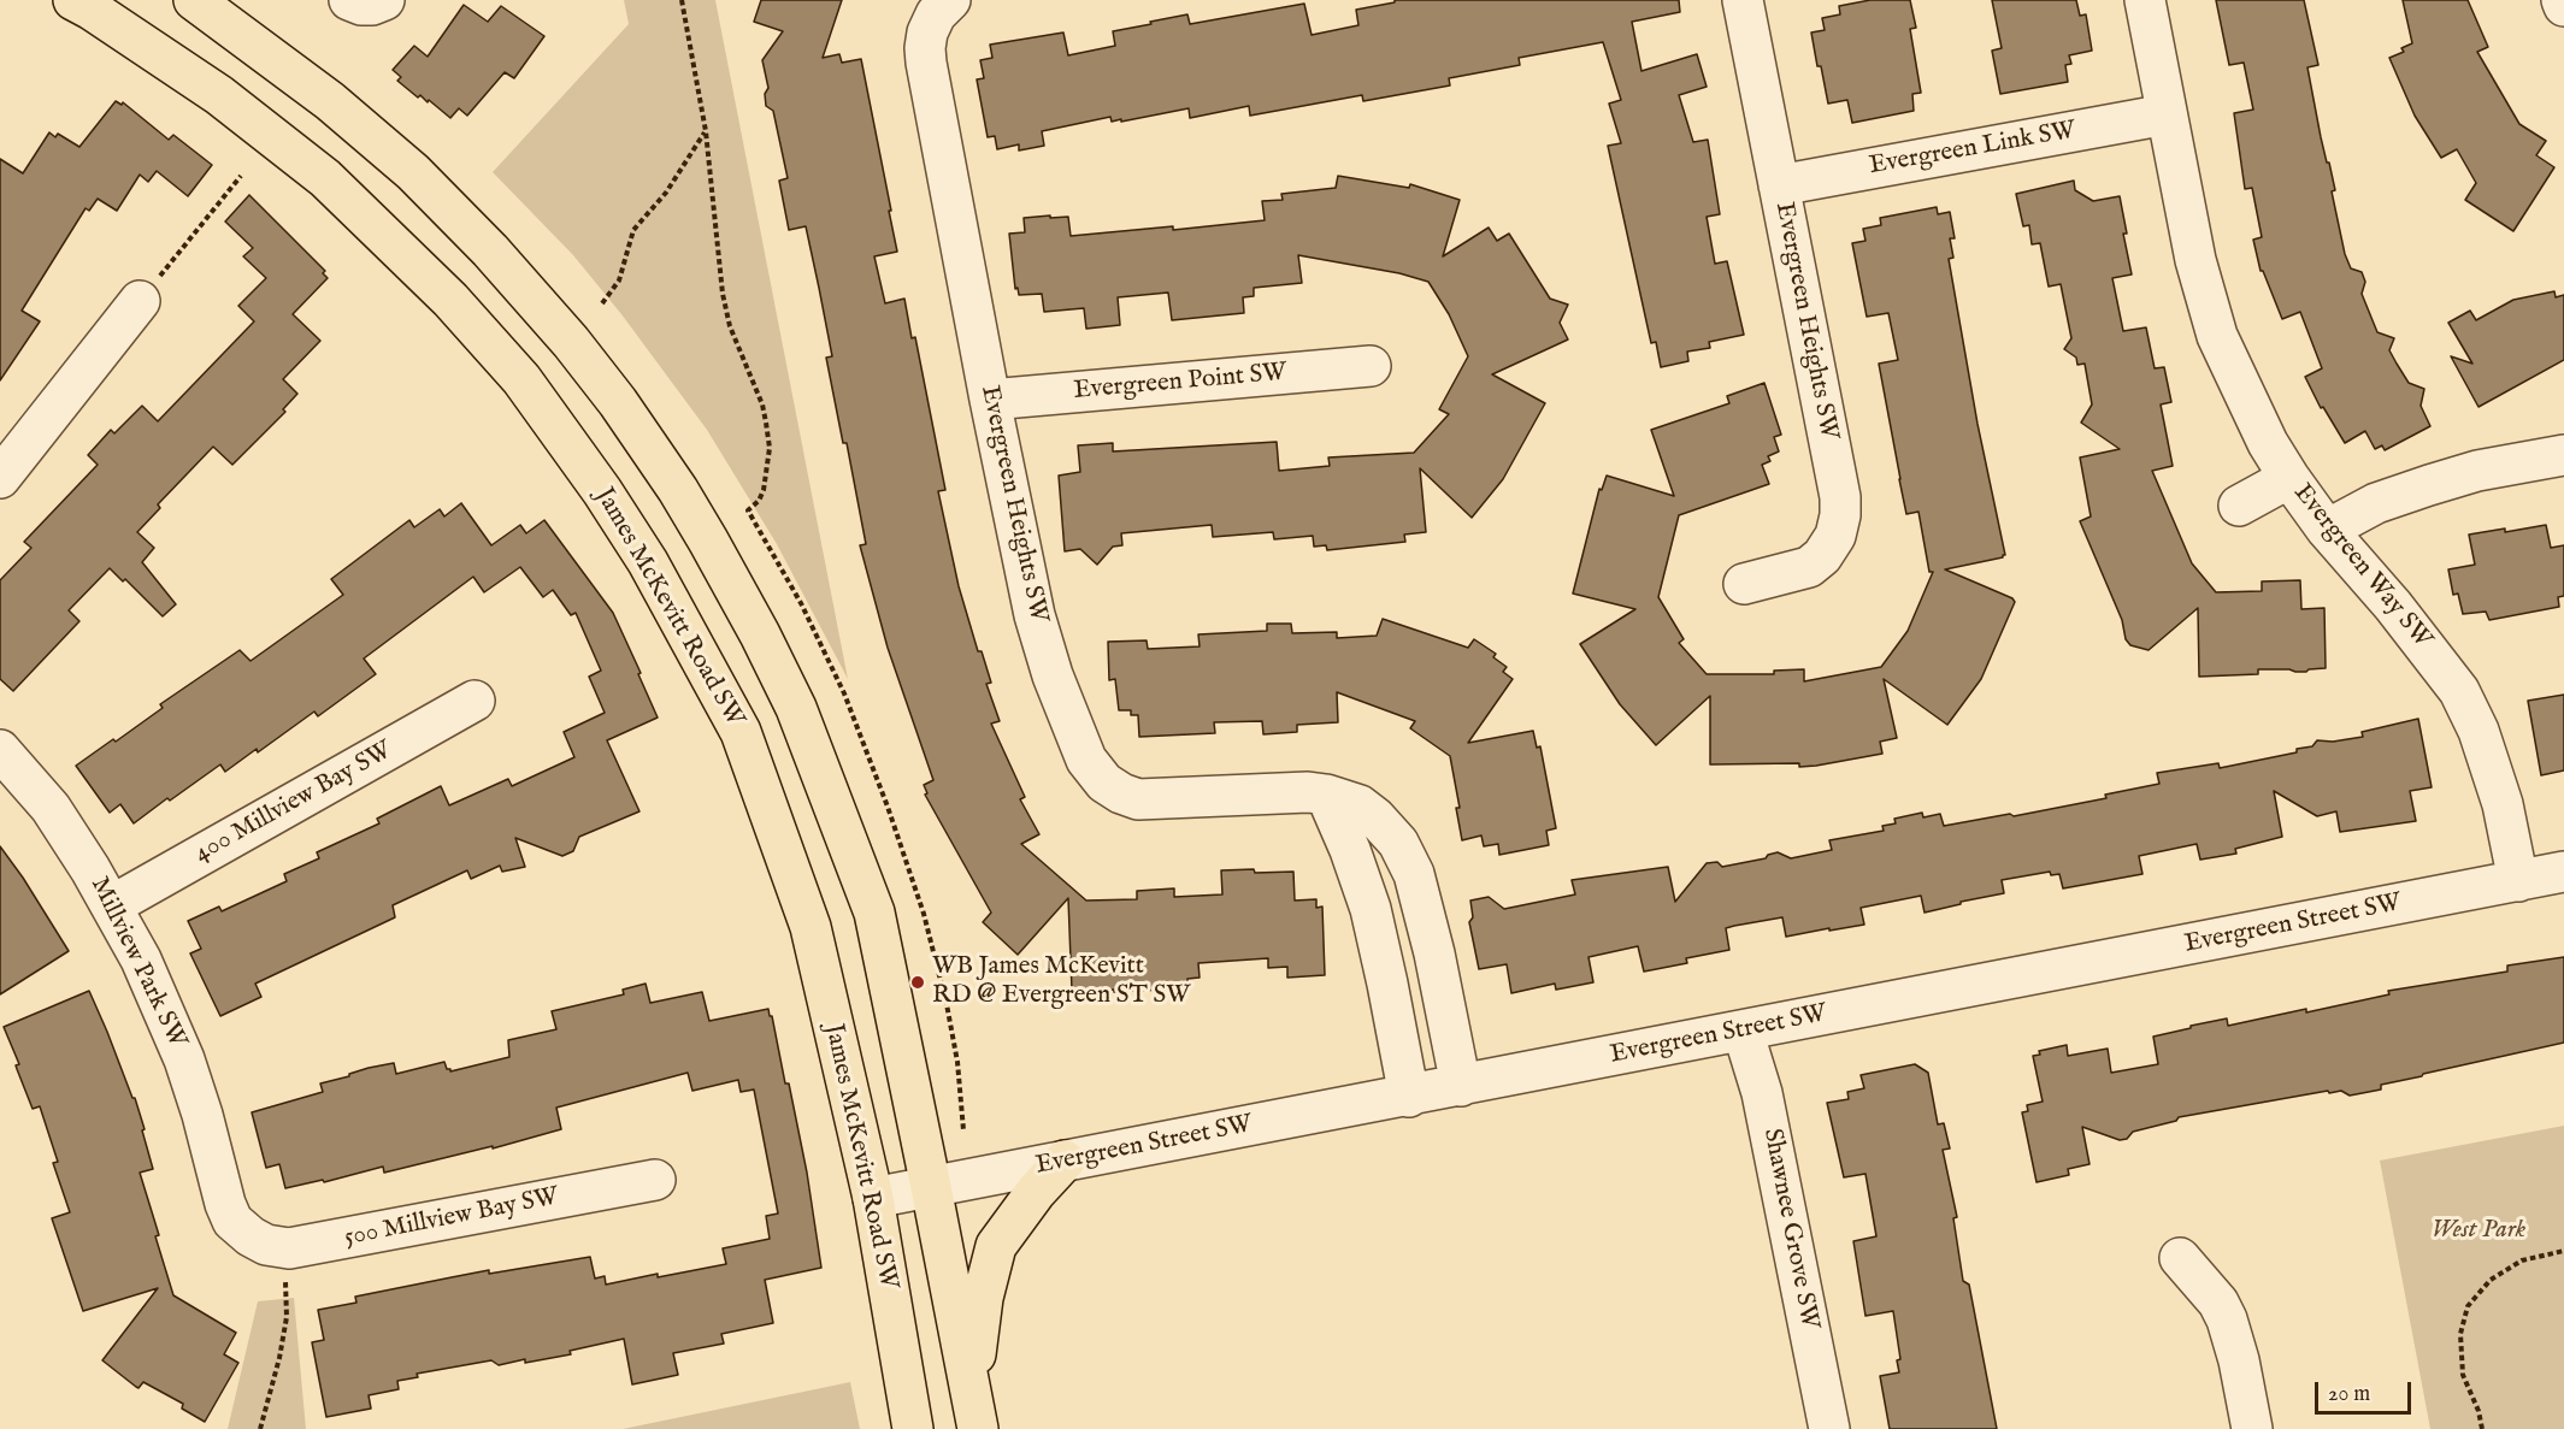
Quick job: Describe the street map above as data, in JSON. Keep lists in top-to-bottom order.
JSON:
{
  "streets": {
    "main road": ["James McKevitt Road SW"],
    "street": [
      "Evergreen Link SW",
      "Evergreen Heights SW",
      "Evergreen Point SW",
      "Evergreen Way SW",
      "400 Millview Bay SW",
      "Evergreen Street SW",
      "Millview Park SW",
      "500 Millview Bay SW",
      "Shawnee Grove SW"
    ]
  },
  "crossings": [
    ["Evergreen Link SW", "Evergreen Heights SW"],
    ["Evergreen Link SW", "Evergreen Way SW"],
    ["Evergreen Heights SW", "Evergreen Point SW"],
    ["Evergreen Heights SW", "Evergreen Street SW"],
    ["Evergreen Way SW", "Evergreen Street SW"],
    ["James McKevitt Road SW", "Evergreen Street SW"],
    ["400 Millview Bay SW", "Millview Park SW"],
    ["Evergreen Street SW", "Shawnee Grove SW"],
    ["Millview Park SW", "500 Millview Bay SW"]
  ],
  "parks": ["West Park"],
  "places": ["WB James McKevitt RD @ Evergreen ST SW"],
  "scale_bar": "20 m"
}
